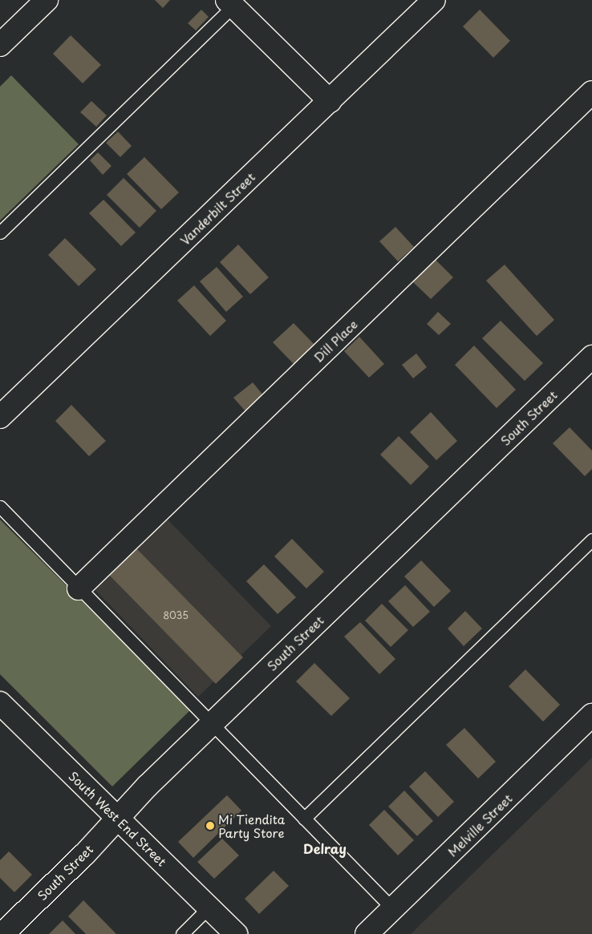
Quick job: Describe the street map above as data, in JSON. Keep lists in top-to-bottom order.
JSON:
{
  "streets": {
    "street": [
      "Vanderbilt Street",
      "Dill Place",
      "South Street",
      "South West End Street",
      "Melville Street"
    ]
  },
  "crossings": [
    ["South Street", "South West End Street"]
  ],
  "districts": ["Delray"],
  "places": ["Mi Tiendita Party Store"],
  "house_numbers": ["8035"]
}
